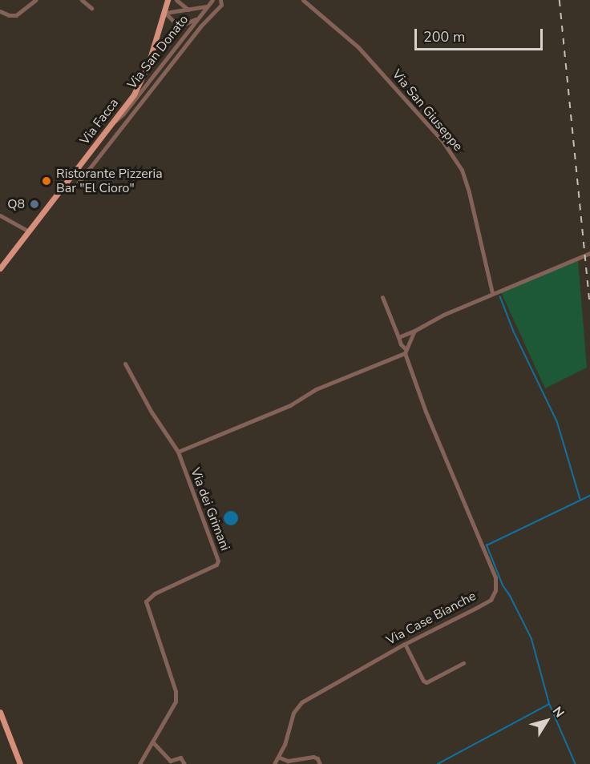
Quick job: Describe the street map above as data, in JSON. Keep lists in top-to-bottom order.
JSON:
{
  "streets": {
    "main road": ["Via Facca"],
    "street": [
      "Via San Donato",
      "Via San Giuseppe",
      "Via dei Grimani",
      "Via Case Bianche"
    ]
  },
  "crossings": [
    ["Via San Donato", "Via Facca"]
  ],
  "places": ["Ristorante Pizzeria Bar \"El Cioro\"", "Q8"],
  "scale_bar": "200 m",
  "north": "top right"
}
